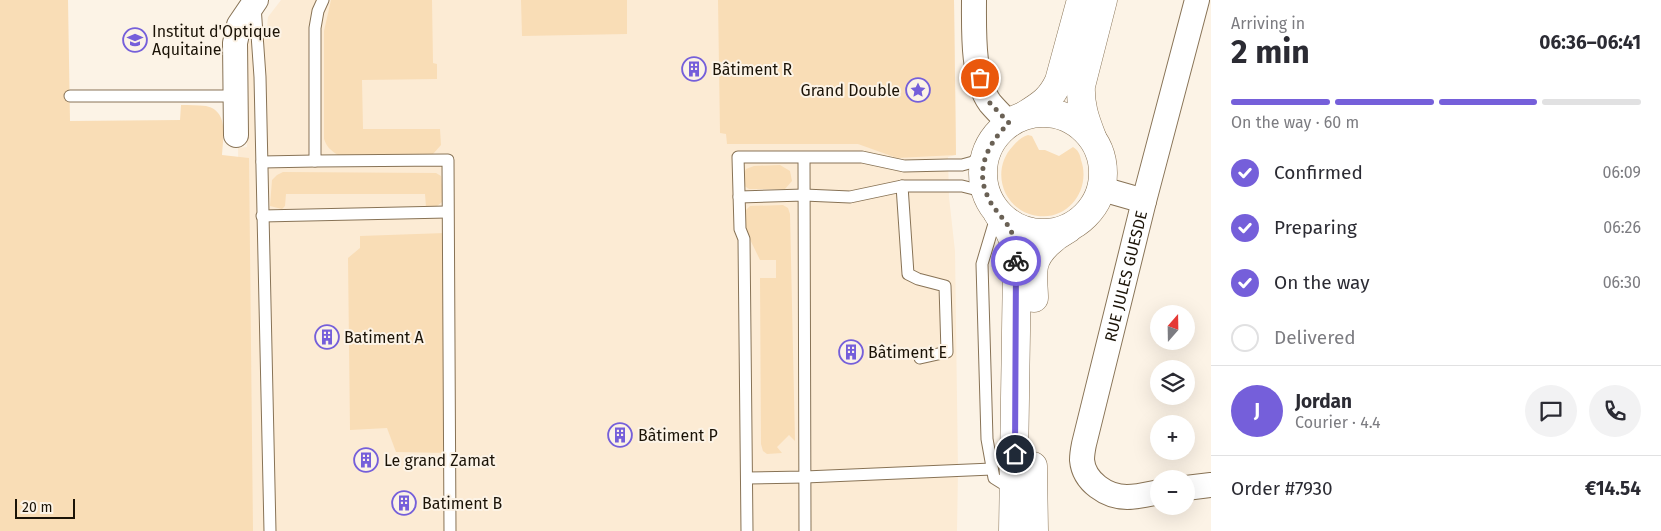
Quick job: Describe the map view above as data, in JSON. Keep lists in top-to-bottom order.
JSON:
{
  "streets": {
    "street": ["RUE JULES GUESDE"]
  },
  "places": {
    "school or university": ["Institut d'Optique Aquitaine"],
    "building": [
      "Bâtiment R",
      "Batiment A",
      "Bâtiment E",
      "Bâtiment P",
      "Le grand Zamat",
      "Batiment B"
    ],
    "place": ["Grand Double"]
  },
  "scale_bar": "20 m",
  "north": "top",
  "page": {
    "heading": ["2 min", "Arriving in", "06:36–06:41"],
    "panel": [
      "Jordan",
      "Courier · 4.4",
      "Order #7930",
      "€14.54"
    ],
    "bar": "On the way · 60 m",
    "list": [
      ["Confirmed", "06:09"],
      ["Preparing", "06:26"],
      ["On the way", "06:30"],
      "Delivered"
    ],
    "map_buttons": ["+", "−"],
    "round": "J",
    "scale": "20 m"
  }
}
